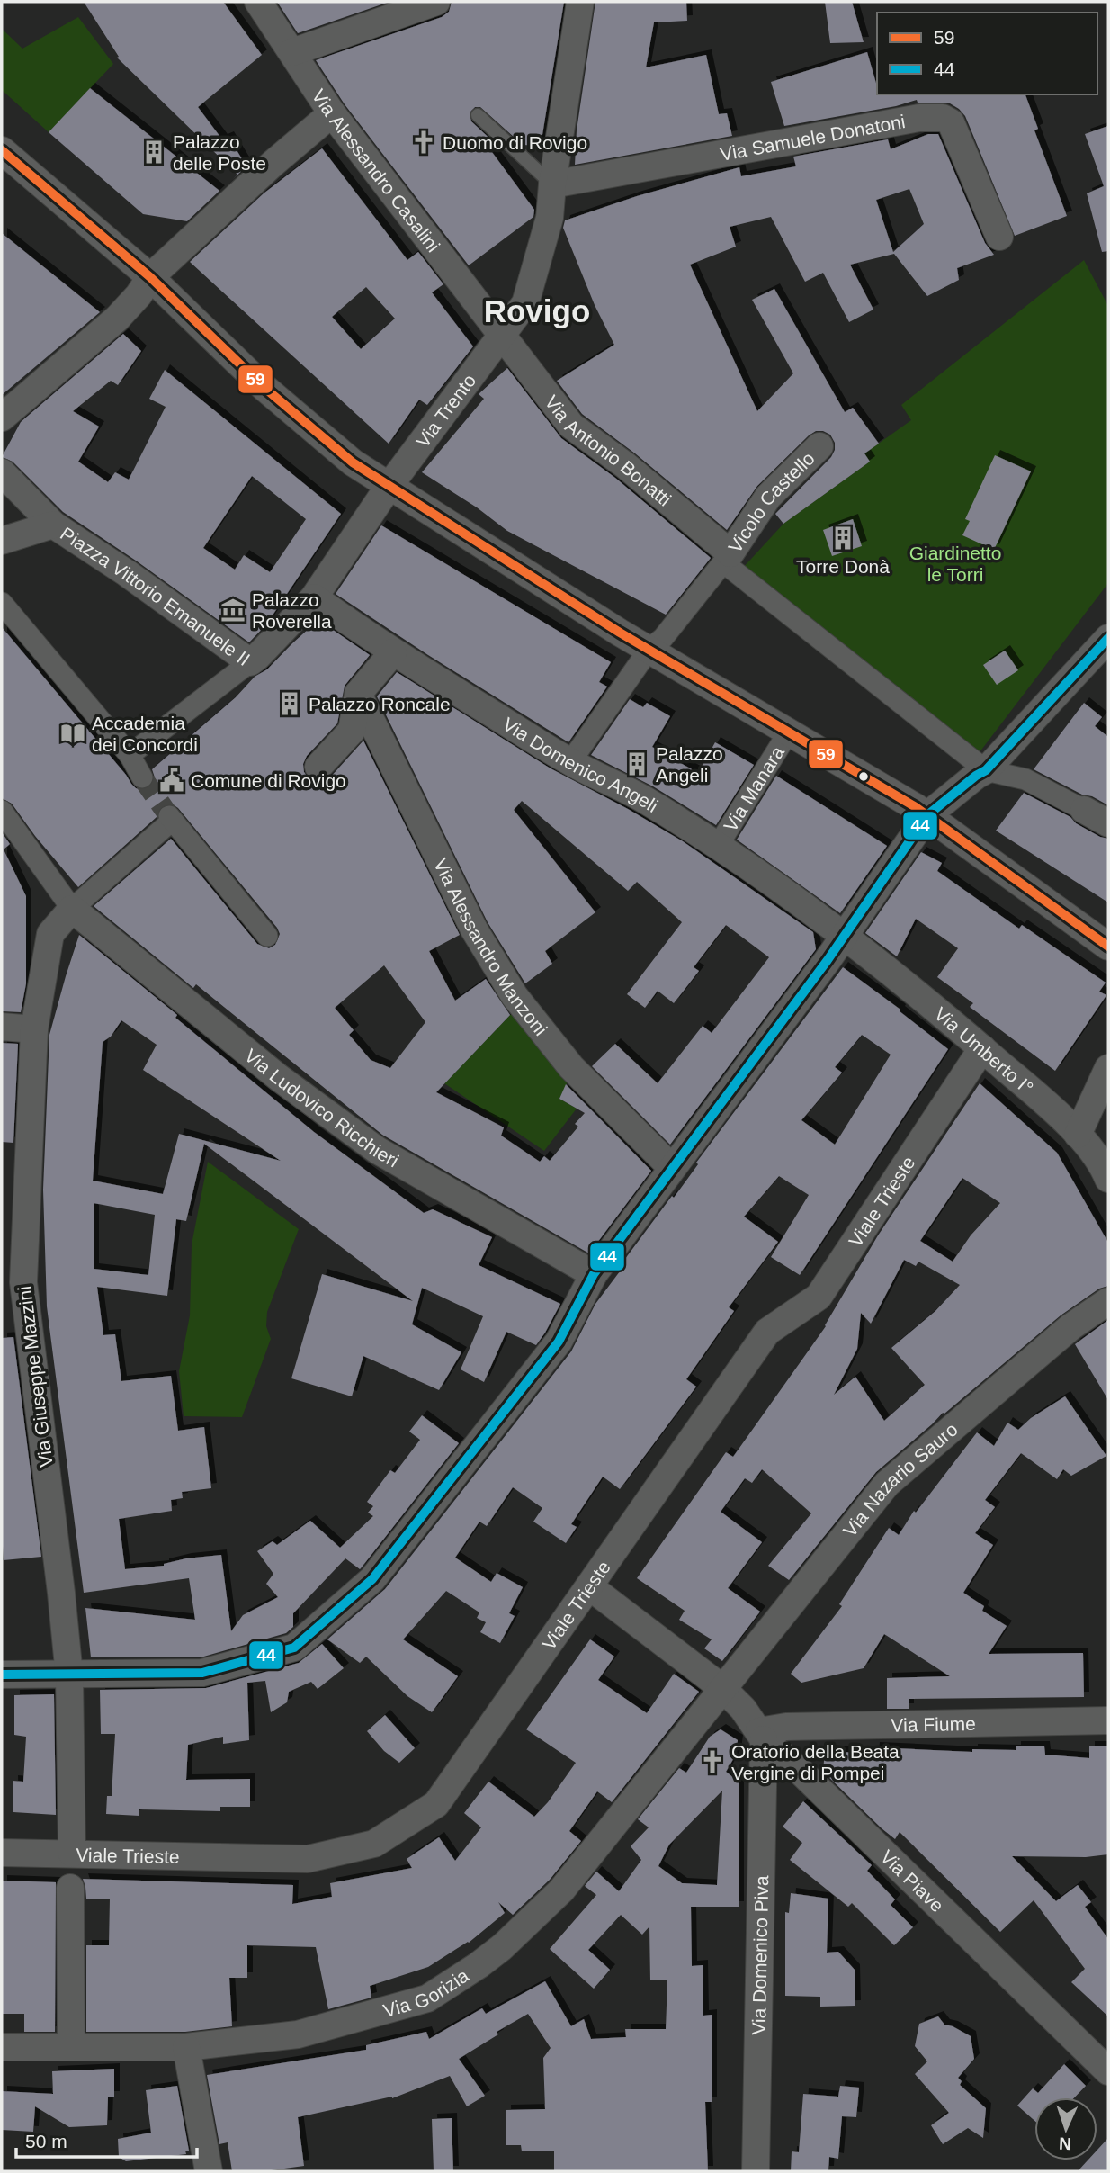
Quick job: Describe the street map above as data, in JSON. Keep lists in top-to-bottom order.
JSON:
{
  "streets": {
    "street": [
      "Via Samuele Donatoni",
      "Via Alessandro Casalini",
      "Via Trento",
      "Via Antonio Bonatti",
      "Vicolo Castello",
      "Piazza Vittorio Emanuele II",
      "Via Domenico Angeli",
      "Via Manara",
      "Via Alessandro Manzoni",
      "Via Umberto I°",
      "Via Ludovico Ricchieri",
      "Viale Trieste",
      "Via Giuseppe Mazzini",
      "Via Nazario Sauro",
      "Via Fiume",
      "Via Piave",
      "Via Domenico Piva",
      "Via Gorizia"
    ]
  },
  "crossings": [
    ["Via Samuele Donatoni", "Via Trento"],
    ["Via Alessandro Casalini", "Via Trento"],
    ["Via Alessandro Casalini", "Via Antonio Bonatti"],
    ["Via Trento", "Via Antonio Bonatti"],
    ["Via Trento", "Piazza Vittorio Emanuele II"],
    ["Via Trento", "Via Domenico Angeli"],
    ["Via Antonio Bonatti", "Vicolo Castello"],
    ["Via Domenico Angeli", "Via Manara"],
    ["Via Domenico Angeli", "Via Umberto I°"],
    ["Via Umberto I°", "Viale Trieste"],
    ["Via Ludovico Ricchieri", "Via Giuseppe Mazzini"],
    ["Viale Trieste", "Via Giuseppe Mazzini"],
    ["Viale Trieste", "Via Piave"],
    ["Via Nazario Sauro", "Via Piave"],
    ["Via Nazario Sauro", "Via Gorizia"],
    ["Via Fiume", "Via Piave"],
    ["Via Fiume", "Via Domenico Piva"],
    ["Via Piave", "Via Domenico Piva"],
    ["Via Piave", "Via Gorizia"]
  ],
  "districts": ["Rovigo"],
  "parks": ["Giardinetto le Torri"],
  "places": {
    "church": ["Duomo di Rovigo", "Oratorio della Beata Vergine di Pompei"],
    "building": [
      "Palazzo delle Poste",
      "Torre Donà",
      "Palazzo Roncale",
      "Palazzo Angeli"
    ],
    "museum": ["Palazzo Roverella"],
    "library": ["Accademia dei Concordi"],
    "public building": ["Comune di Rovigo"]
  },
  "lines": ["transit line 59", "transit line 44"],
  "legend": ["59", "44"],
  "scale_bar": "50 m",
  "north": "bottom"
}
